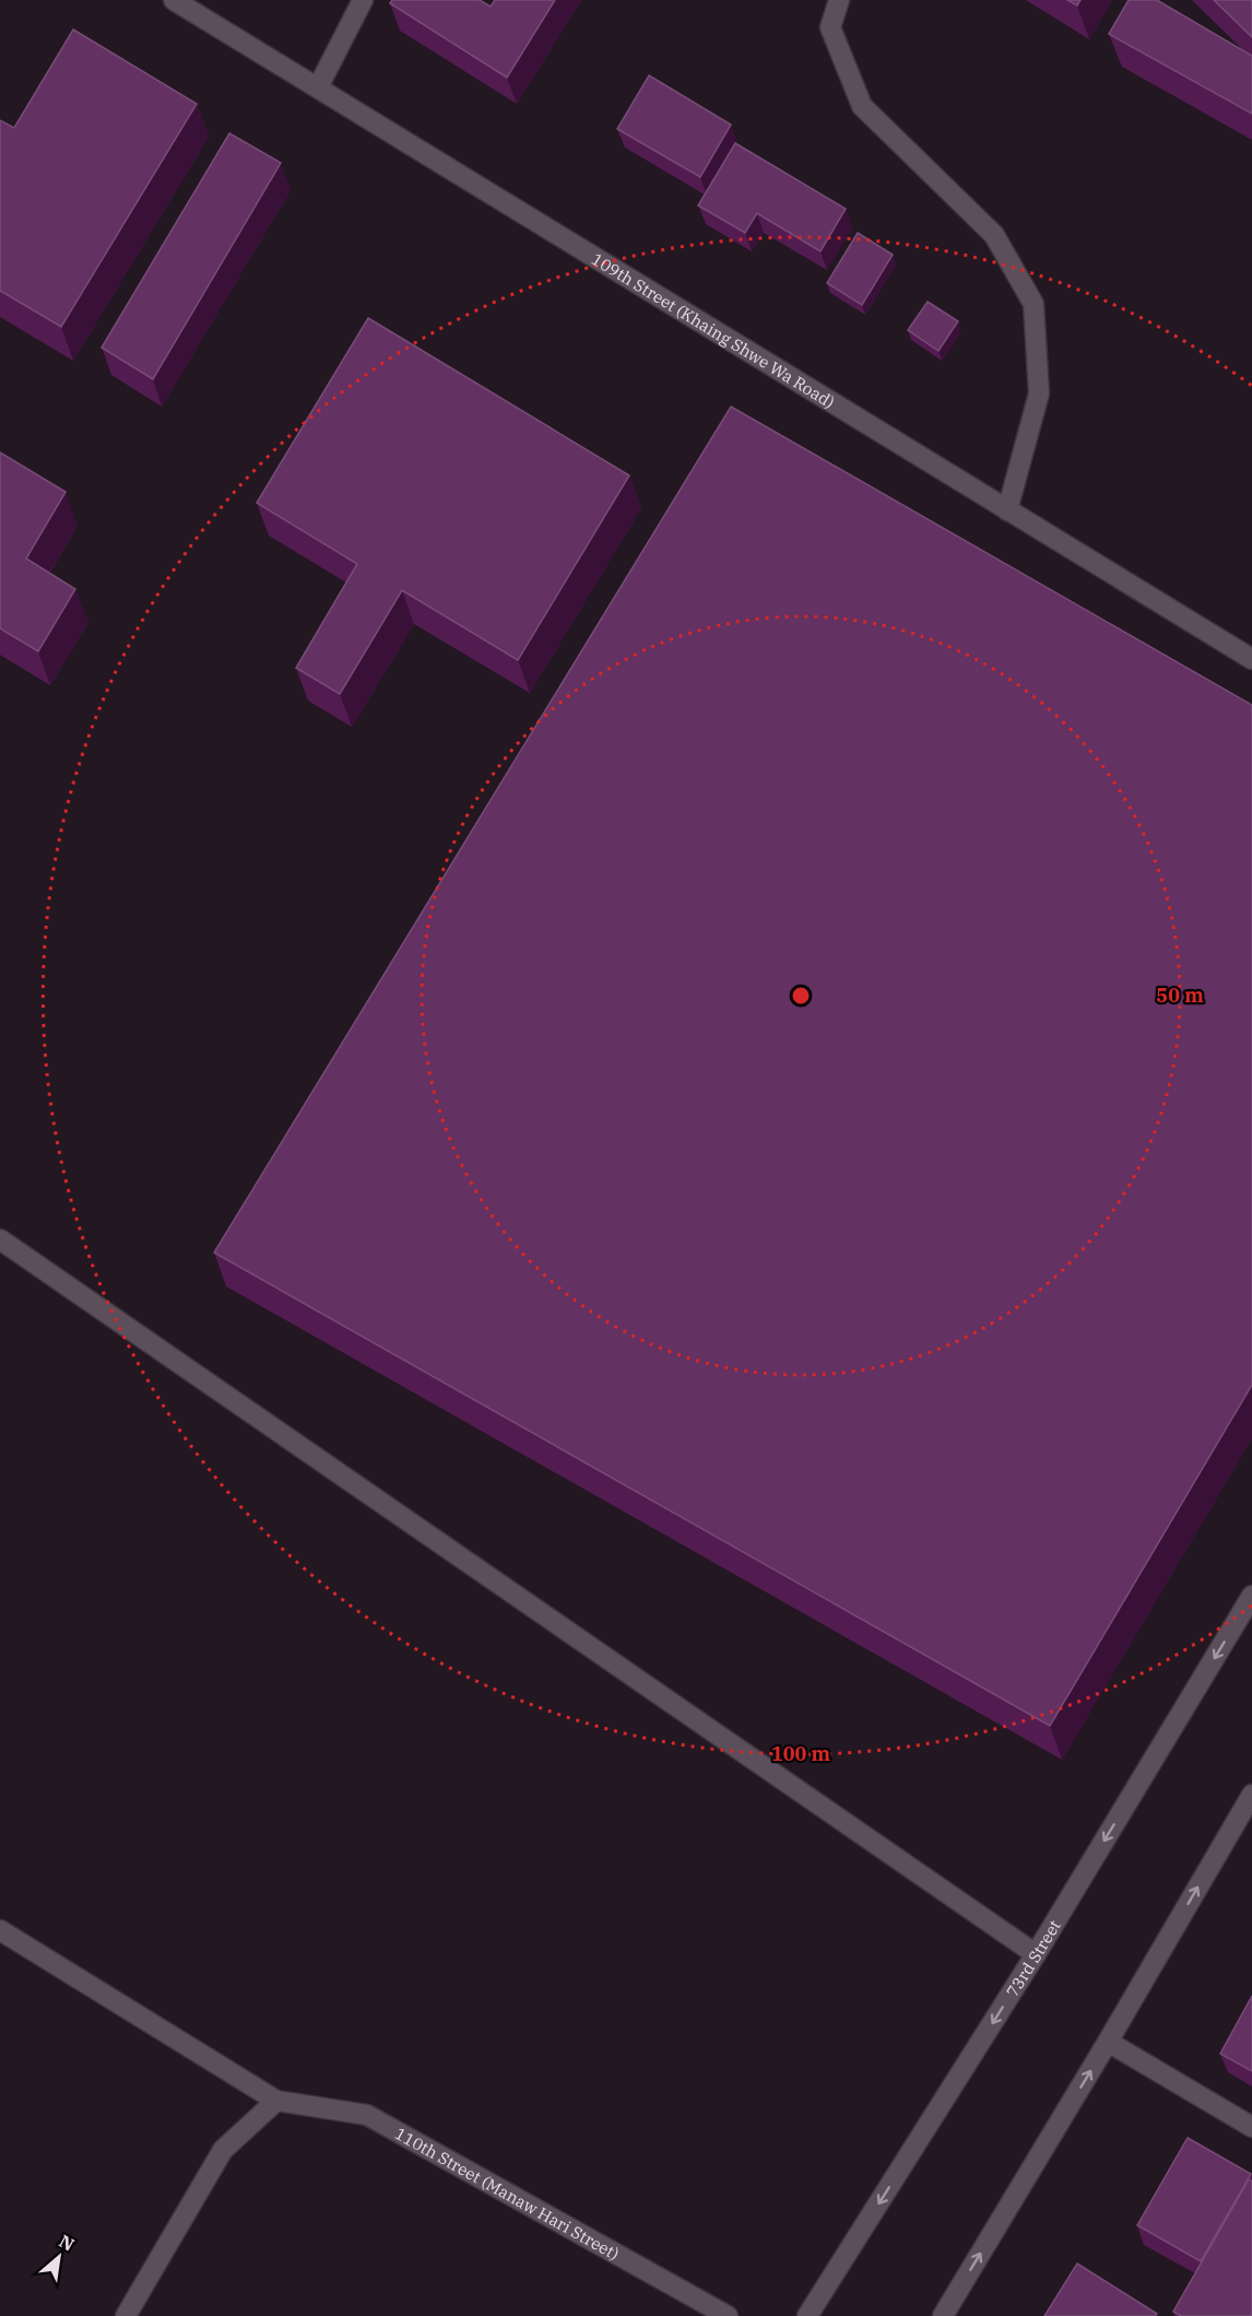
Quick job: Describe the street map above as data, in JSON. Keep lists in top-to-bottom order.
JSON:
{
  "streets": {
    "street": ["109th Street (Khaing Shwe Wa Road)", "73rd Street", "110th Street (Manaw Hari Street)"]
  },
  "north": "top right",
  "rings": ["50 m", "100 m"]
}
